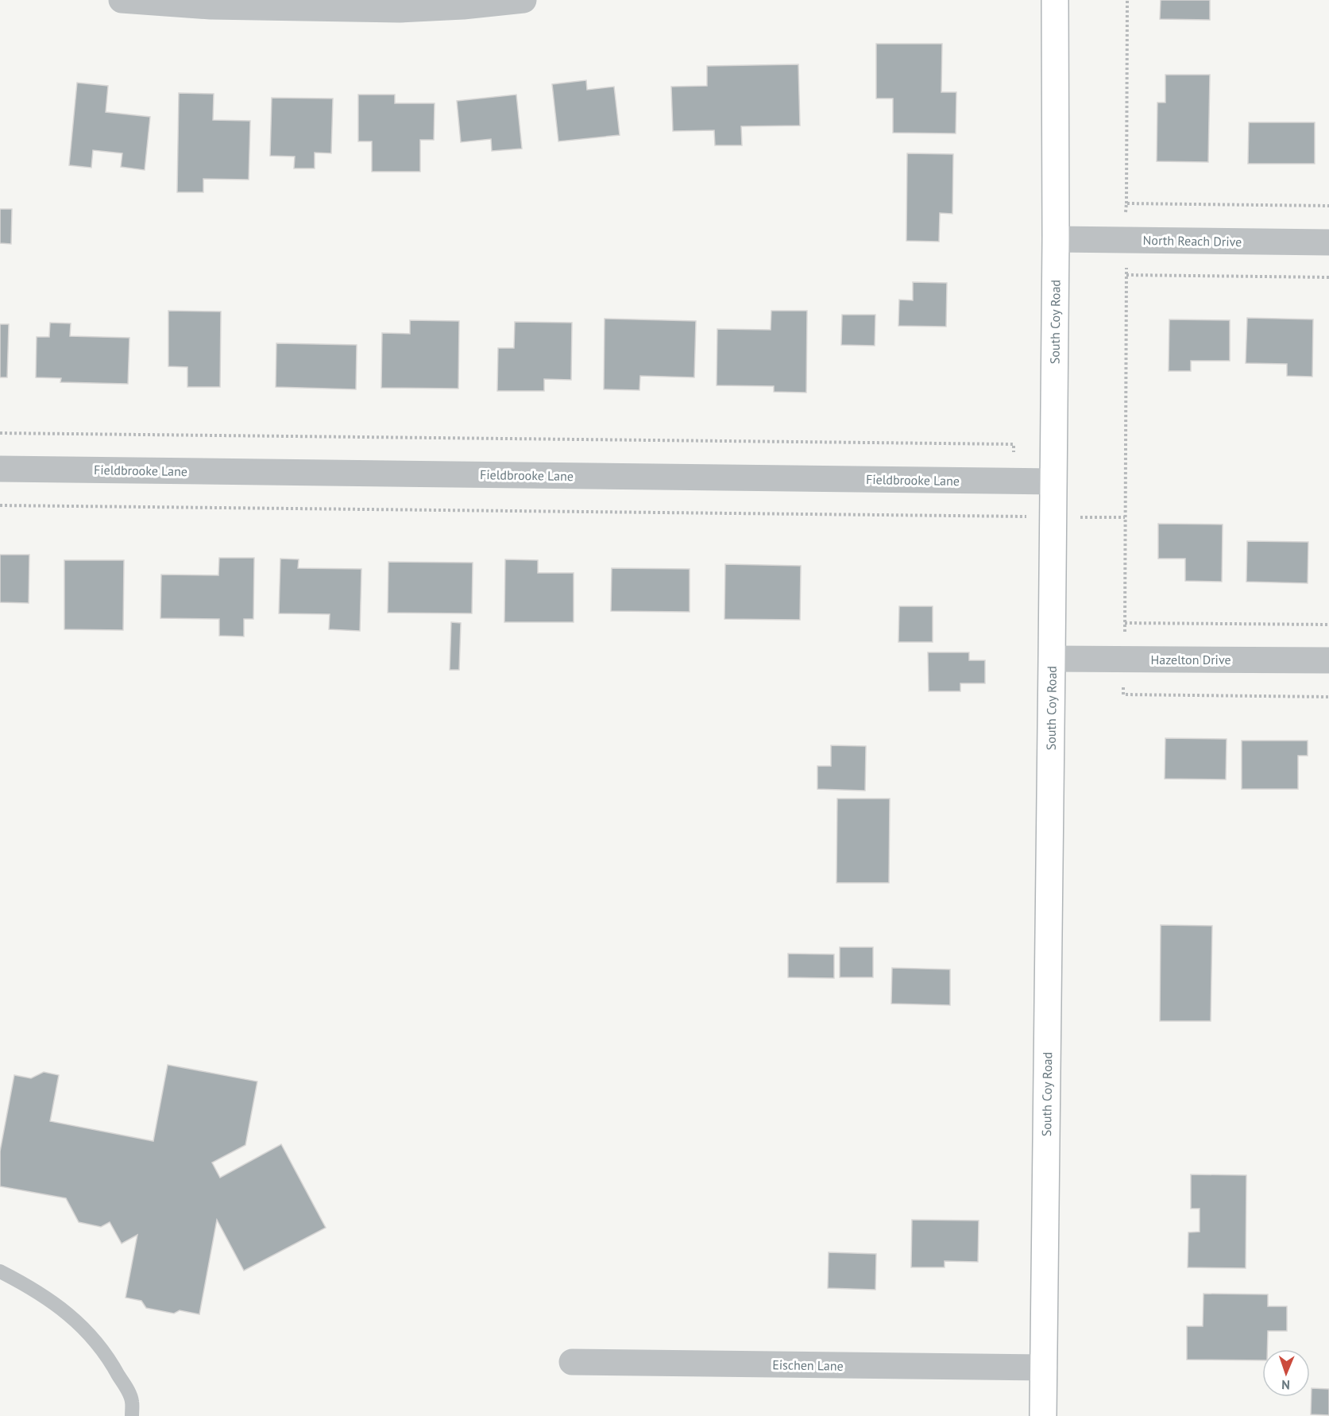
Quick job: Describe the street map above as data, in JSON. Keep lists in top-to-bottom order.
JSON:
{
  "streets": {
    "street": [
      "North Reach Drive",
      "South Coy Road",
      "Fieldbrooke Lane",
      "Hazelton Drive",
      "Eischen Lane"
    ]
  },
  "crossings": [
    ["North Reach Drive", "South Coy Road"],
    ["South Coy Road", "Fieldbrooke Lane"],
    ["South Coy Road", "Hazelton Drive"],
    ["South Coy Road", "Eischen Lane"]
  ],
  "north": "bottom"
}
